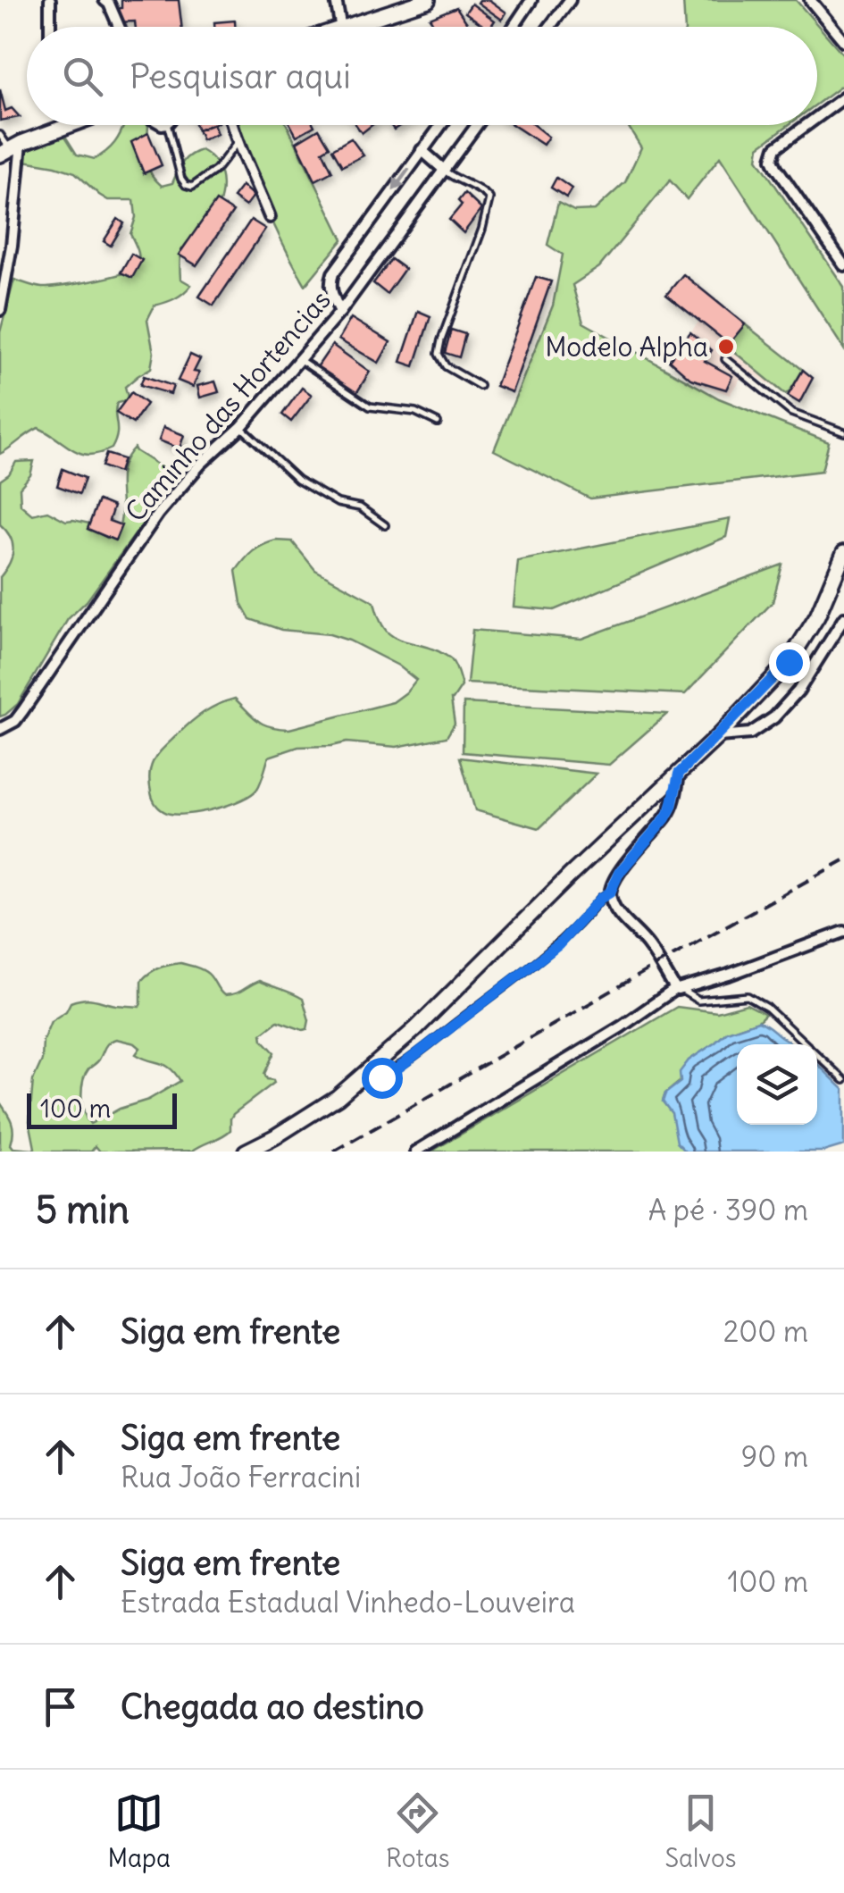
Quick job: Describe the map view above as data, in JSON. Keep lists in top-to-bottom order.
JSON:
{
  "streets": {
    "street": ["Caminho das Hortencias"]
  },
  "places": ["Modelo Alpha"],
  "scale_bar": "100 m",
  "page": {
    "search": "Pesquisar aqui",
    "scale": "100 m",
    "heading": ["5 min", "A pé · 390 m"],
    "list": [
      ["Siga em frente", "200 m"],
      ["Siga em frente", "Rua João Ferracini", "90 m"],
      ["Siga em frente", "Estrada Estadual Vinhedo-Louveira", "100 m"],
      "Chegada ao destino"
    ],
    "nav": ["Mapa", "Rotas", "Salvos"]
  }
}
